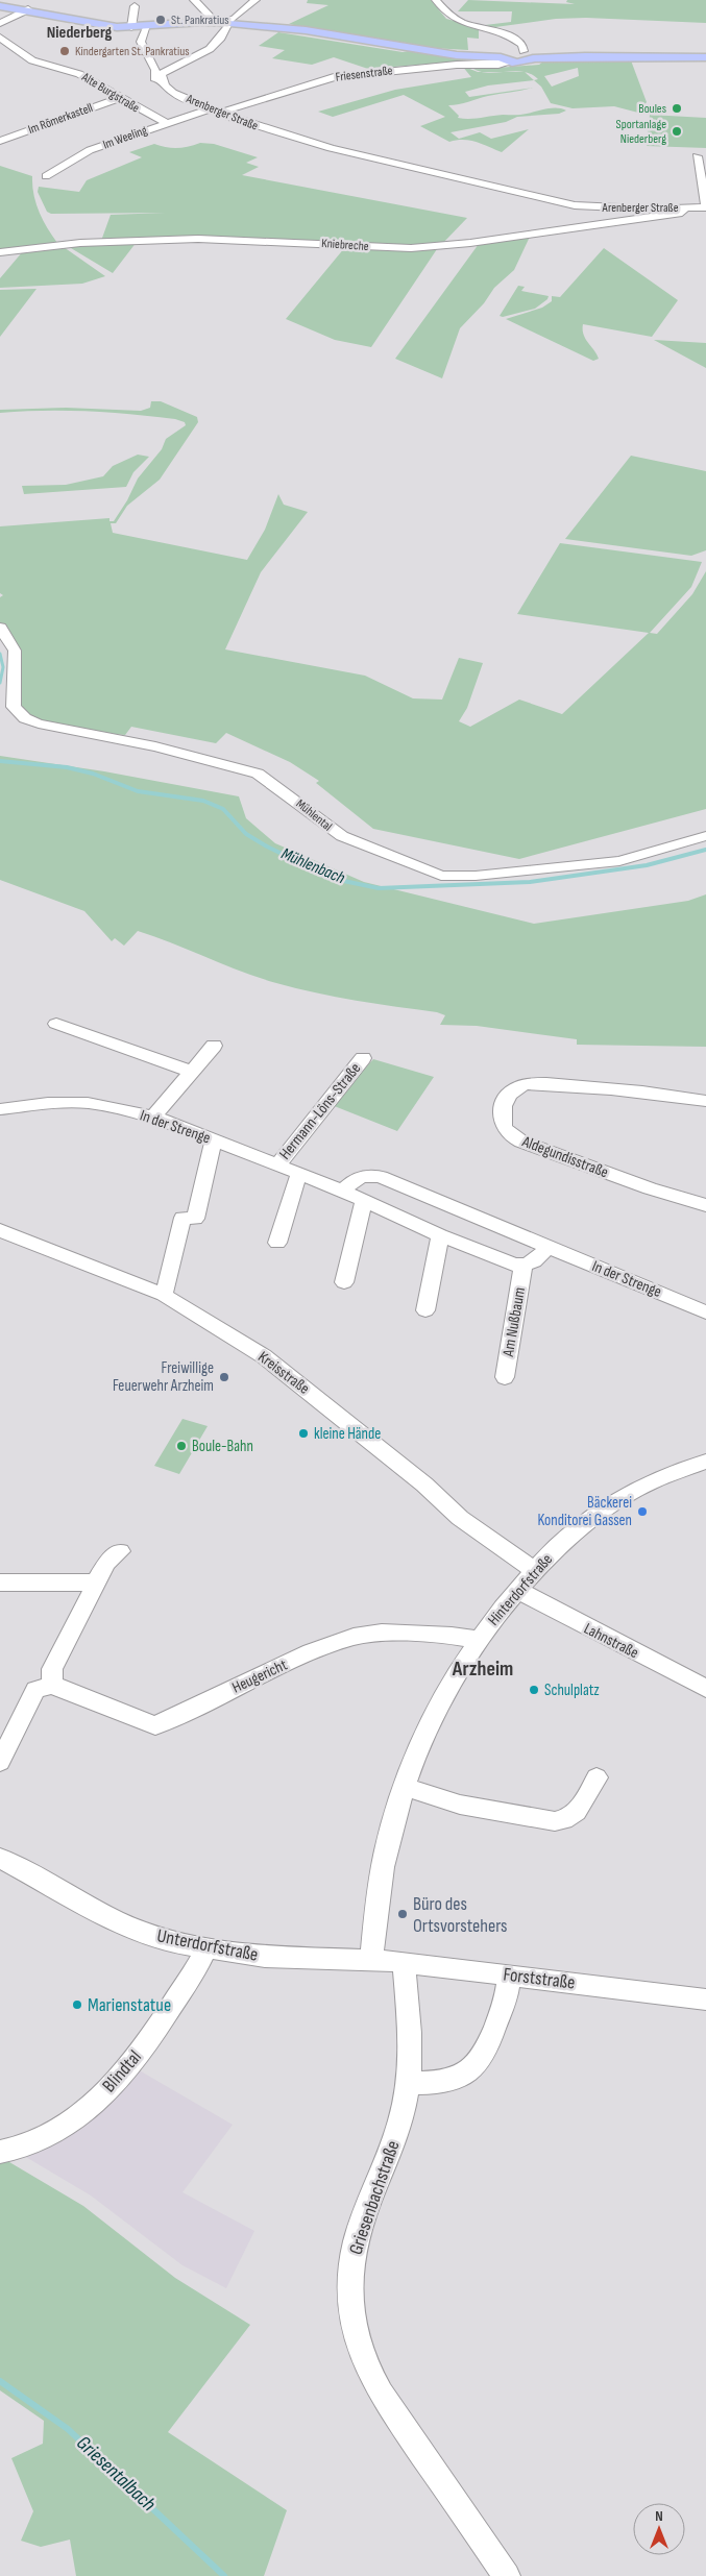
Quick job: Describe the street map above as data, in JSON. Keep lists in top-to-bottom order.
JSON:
{
  "streets": {
    "street": [
      "Friesenstraße",
      "Alte Burgstraße",
      "Arenberger Straße",
      "Im Römerkastell",
      "Im Weeling",
      "Kniebreche",
      "Mühlental",
      "Hermann-Löns-Straße",
      "In der Strenge",
      "Aldegundisstraße",
      "Am Nußbaum",
      "Kreisstraße",
      "Hinterdorfstraße",
      "Lahnstraße",
      "Heugericht",
      "Unterdorfstraße",
      "Forststraße",
      "Blindtal",
      "Griesenbachstraße"
    ]
  },
  "crossings": [
    ["Friesenstraße", "Arenberger Straße"],
    ["Alte Burgstraße", "Im Römerkastell"],
    ["Alte Burgstraße", "Im Weeling"],
    ["Arenberger Straße", "Im Weeling"],
    ["Arenberger Straße", "Kniebreche"],
    ["Hermann-Löns-Straße", "In der Strenge"],
    ["In der Strenge", "Am Nußbaum"],
    ["Kreisstraße", "Hinterdorfstraße"],
    ["Hinterdorfstraße", "Lahnstraße"],
    ["Hinterdorfstraße", "Heugericht"],
    ["Hinterdorfstraße", "Unterdorfstraße"],
    ["Hinterdorfstraße", "Forststraße"],
    ["Unterdorfstraße", "Forststraße"],
    ["Unterdorfstraße", "Blindtal"],
    ["Forststraße", "Griesenbachstraße"]
  ],
  "districts": ["Niederberg", "Arzheim"],
  "water": ["Mühlenbach", "Griesentalbach"],
  "places": [
    "St. Pankratius",
    "Kindergarten St. Pankratius",
    "Boules",
    "Sportanlage Niederberg",
    "Freiwillige Feuerwehr Arzheim",
    "kleine Hände",
    "Boule-Bahn",
    "Bäckerei Konditorei Gassen",
    "Schulplatz",
    "Büro des Ortsvorstehers",
    "Marienstatue"
  ],
  "north": "top"
}
